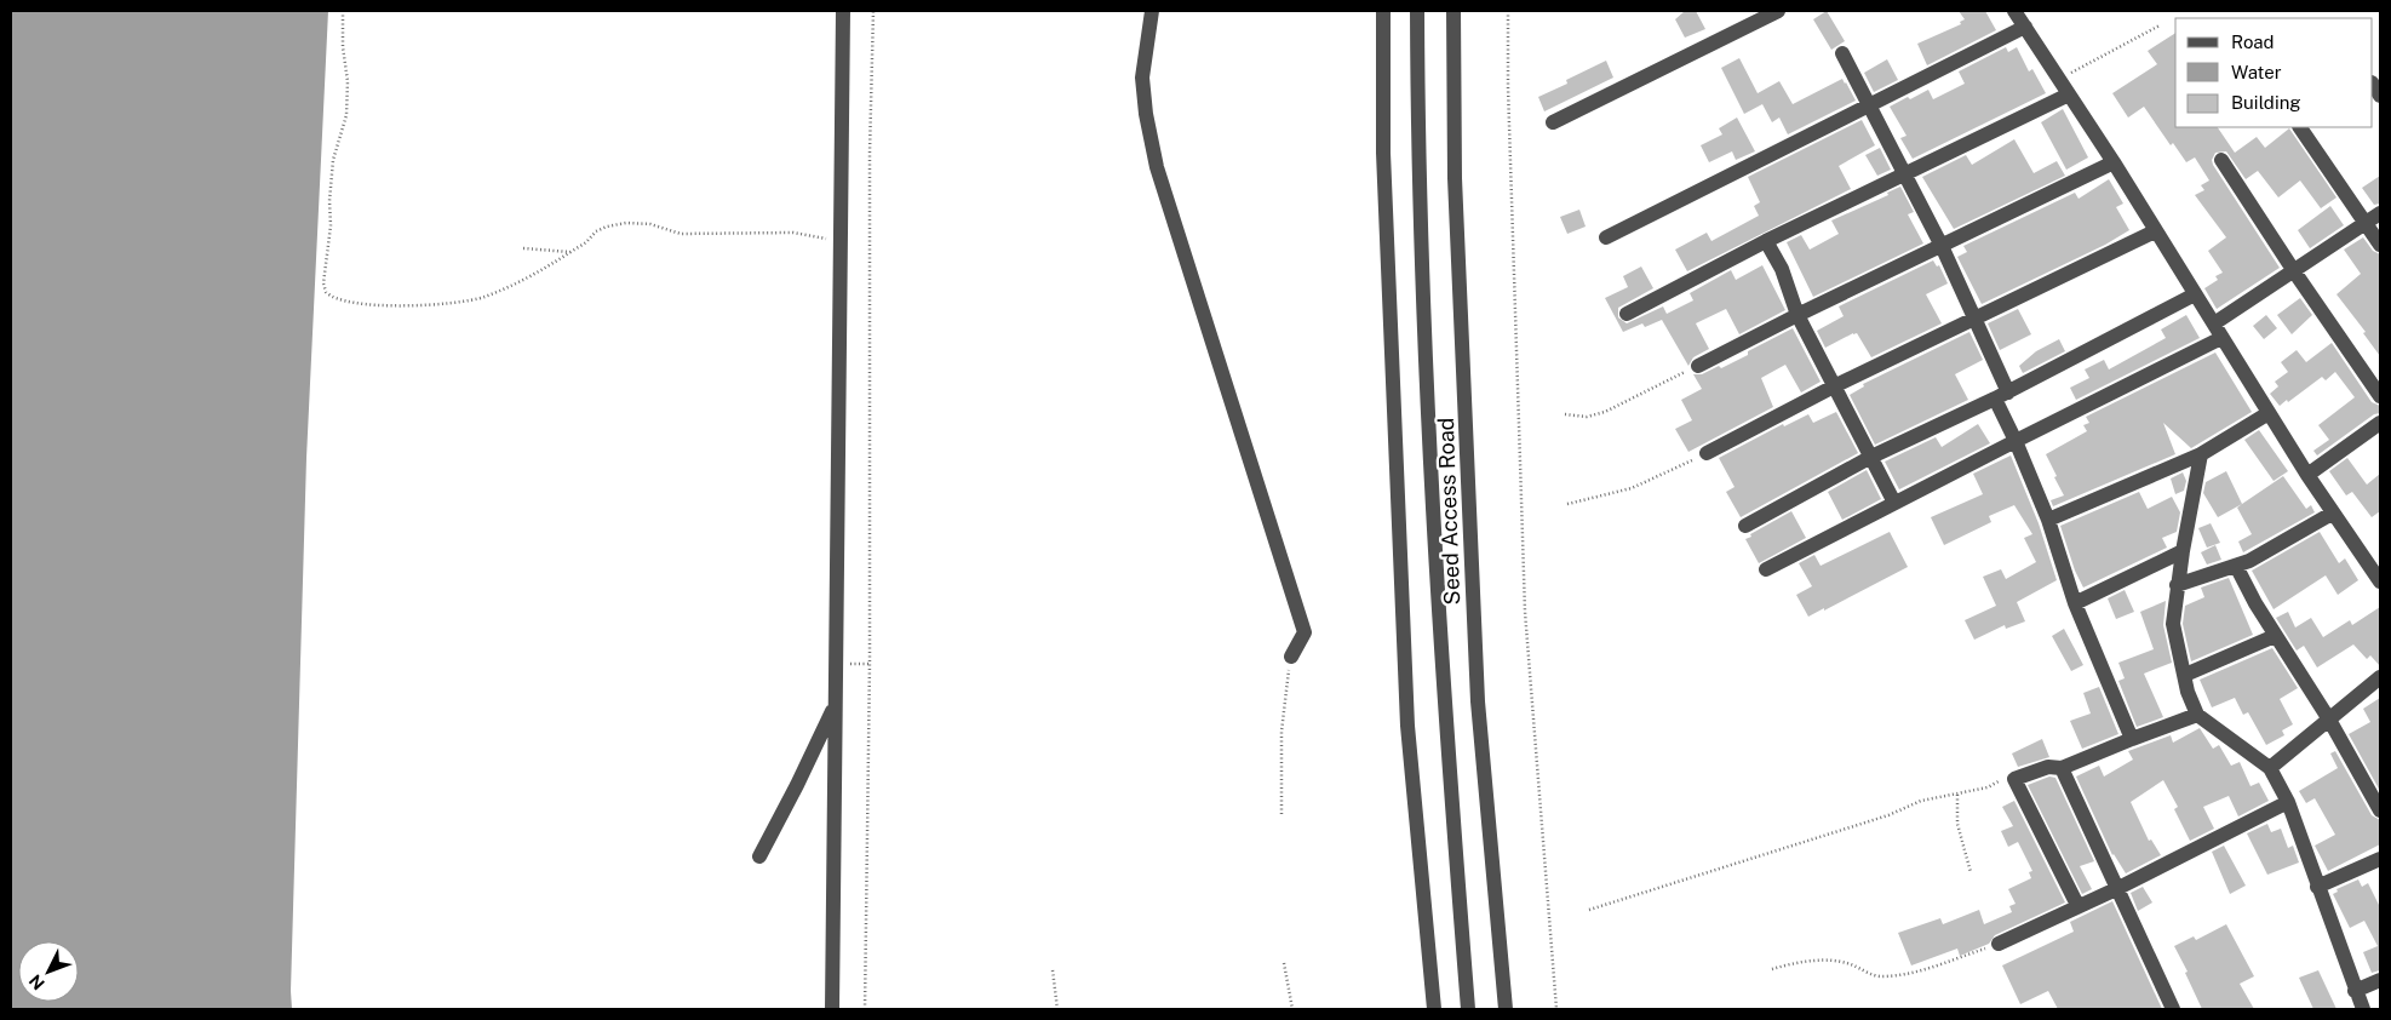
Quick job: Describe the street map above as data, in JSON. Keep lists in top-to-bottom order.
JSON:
{
  "streets": {
    "street": ["Seed Access Road"]
  },
  "legend": ["Road", "Water", "Building"],
  "north": "bottom left"
}
